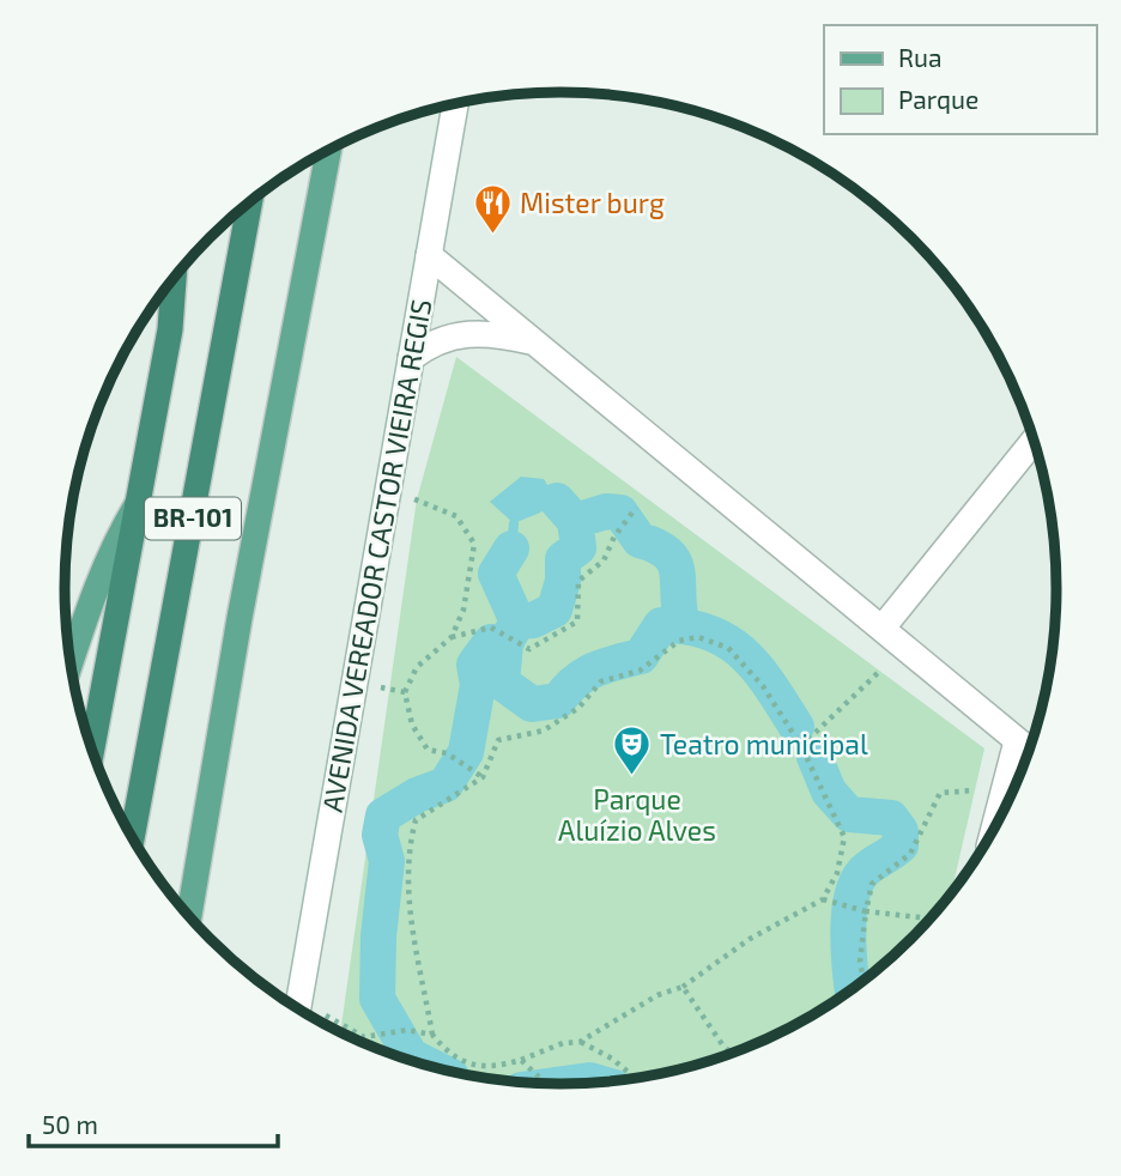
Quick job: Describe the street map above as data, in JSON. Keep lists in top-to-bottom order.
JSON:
{
  "streets": {
    "highway": ["BR-101"],
    "street": ["AVENIDA VEREADOR CASTOR VIEIRA REGIS"]
  },
  "parks": ["Parque Aluízio Alves"],
  "places": {
    "restaurant": ["Mister burg"],
    "theatre": ["Teatro municipal"]
  },
  "legend": ["Rua", "Parque"],
  "scale_bar": "50 m"
}
